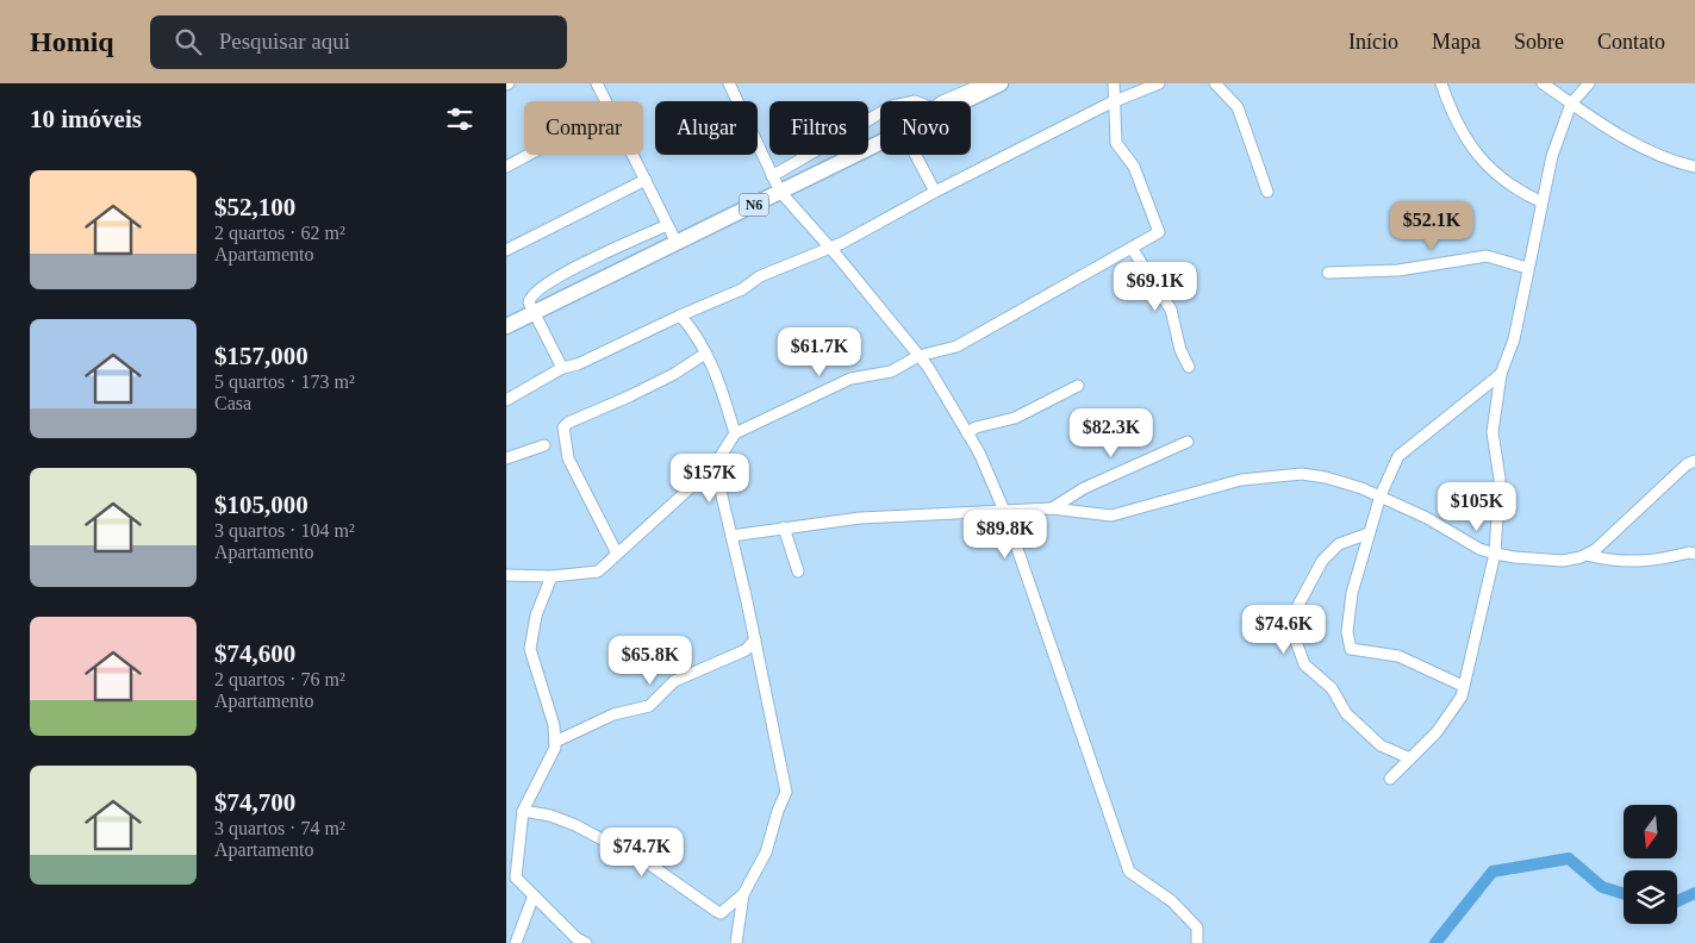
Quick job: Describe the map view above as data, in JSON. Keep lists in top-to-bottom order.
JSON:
{
  "streets": {
    "highway": ["N6"]
  },
  "north": "bottom",
  "page": {
    "header": "Homiq",
    "search": "Pesquisar aqui",
    "nav": [
      "Início",
      "Mapa",
      "Sobre",
      "Contato"
    ],
    "heading": "10 imóveis",
    "chip": [
      "Comprar",
      "Alugar",
      "Filtros",
      "Novo"
    ],
    "list": [
      {
        "name": "$52,100",
        "note": "2 quartos · 62 m² · Apartamento"
      },
      {
        "name": "$157,000",
        "note": "5 quartos · 173 m² · Casa"
      },
      {
        "name": "$105,000",
        "note": "3 quartos · 104 m² · Apartamento"
      },
      {
        "name": "$74,600",
        "note": "2 quartos · 76 m² · Apartamento"
      },
      {
        "name": "$74,700",
        "note": "3 quartos · 74 m² · Apartamento"
      }
    ],
    "price": [
      "$52.1K",
      "$69.1K",
      "$61.7K",
      "$82.3K",
      "$157K",
      "$105K",
      "$89.8K",
      "$74.6K",
      "$65.8K",
      "$74.7K"
    ]
  }
}
